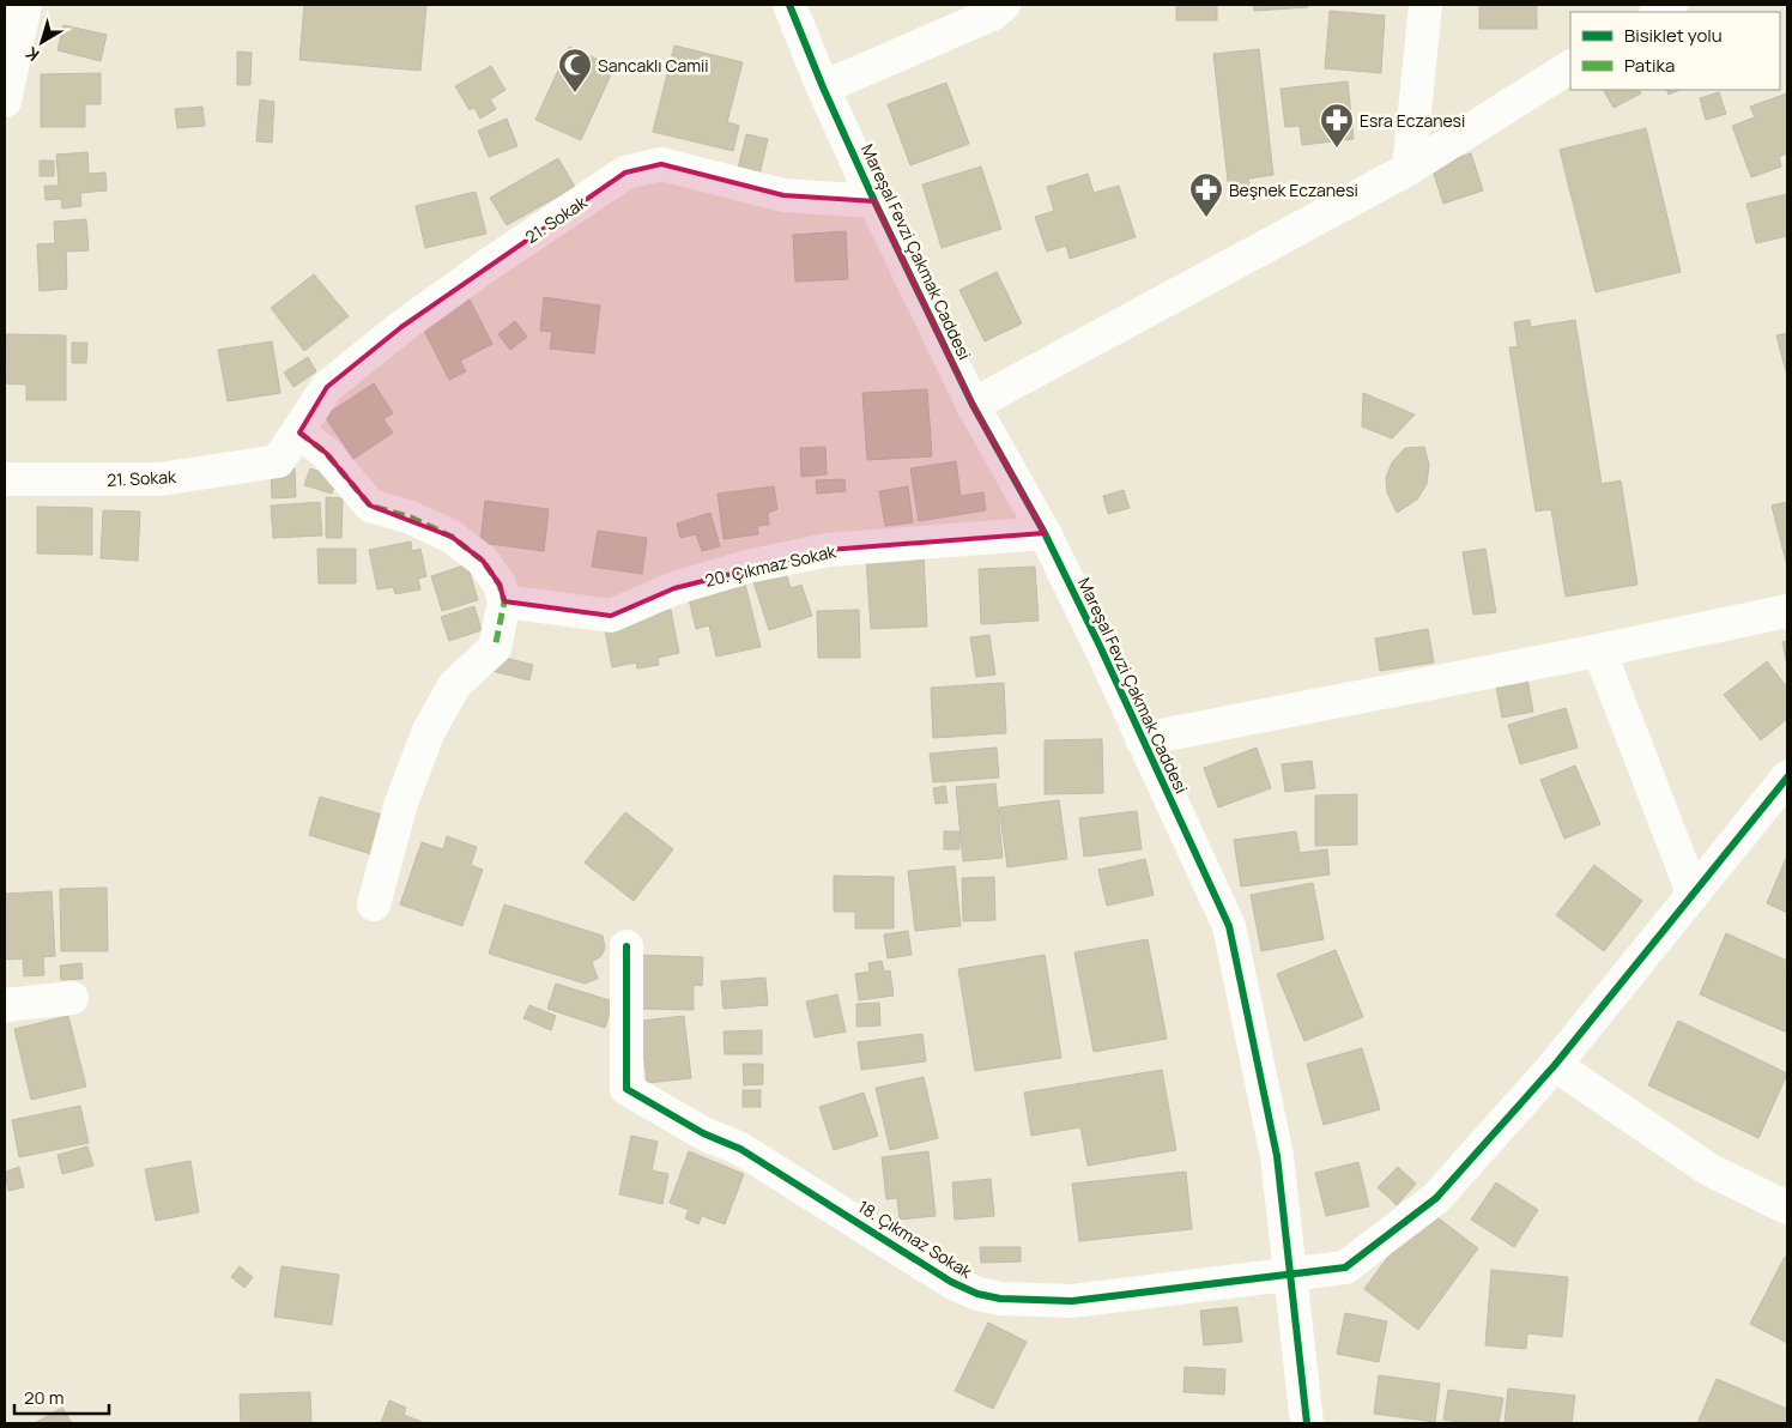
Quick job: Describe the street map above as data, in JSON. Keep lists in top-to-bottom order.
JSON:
{
  "streets": {
    "street": [
      "21. Sokak",
      "Mareşal Fevzi Çakmak Caddesi",
      "20. Çıkmaz Sokak",
      "18. Çıkmaz Sokak"
    ]
  },
  "crossings": [
    ["21. Sokak", "Mareşal Fevzi Çakmak Caddesi"],
    ["Mareşal Fevzi Çakmak Caddesi", "20. Çıkmaz Sokak"],
    ["Mareşal Fevzi Çakmak Caddesi", "18. Çıkmaz Sokak"]
  ],
  "places": {
    "mosque": ["Sancaklı Camii"],
    "pharmacy": ["Esra Eczanesi", "Beşnek Eczanesi"]
  },
  "legend": ["Bisiklet yolu", "Patika"],
  "scale_bar": "20 m",
  "north": "bottom left"
}
